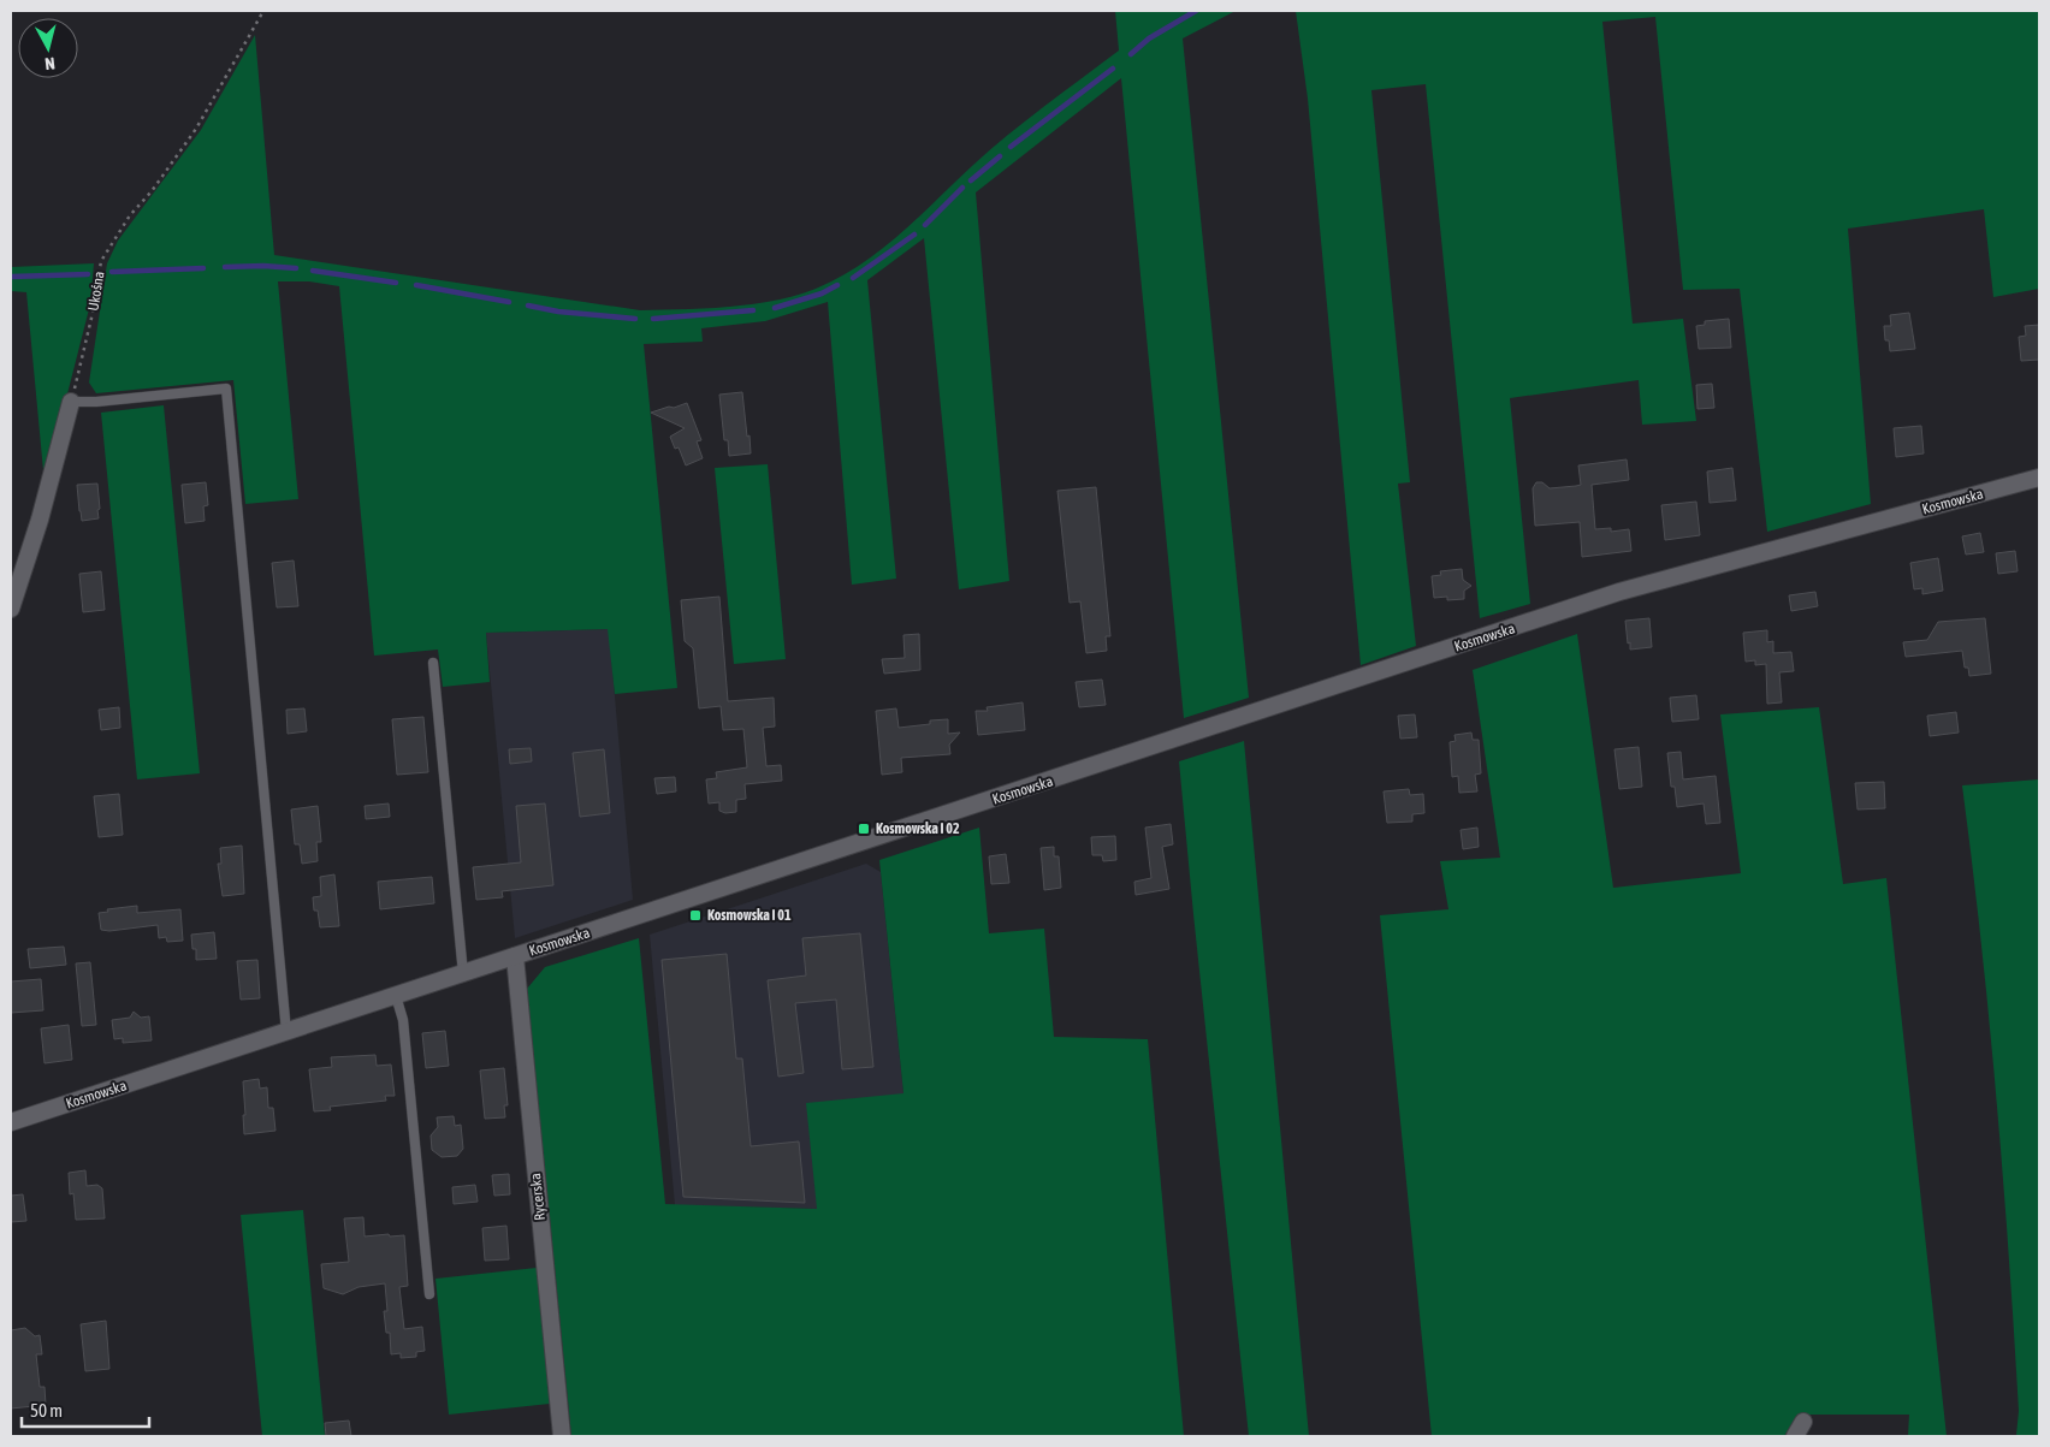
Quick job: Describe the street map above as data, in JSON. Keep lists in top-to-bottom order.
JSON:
{
  "streets": {
    "street": ["Kosmowska", "Rycerska"],
    "path": ["Ukośna"]
  },
  "crossings": [
    ["Kosmowska", "Rycerska"]
  ],
  "places": {
    "transit": ["Kosmowska I 02", "Kosmowska I 01"]
  },
  "scale_bar": "50 m",
  "north": "bottom"
}
